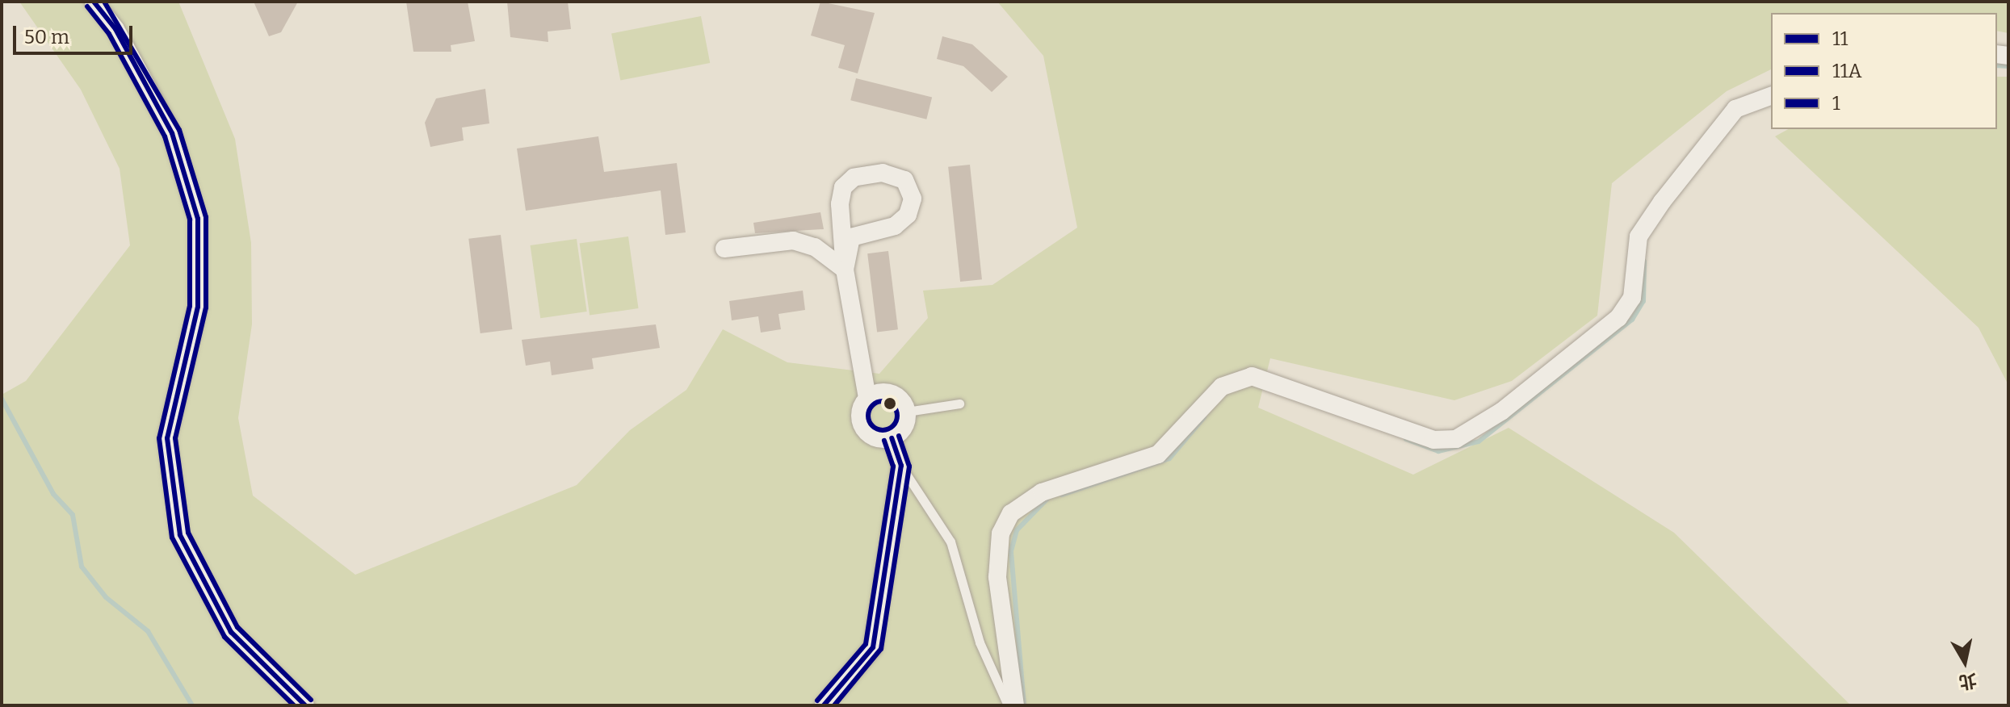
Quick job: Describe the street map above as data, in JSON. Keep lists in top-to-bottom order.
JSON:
{
  "lines": ["transit line 11", "transit line 1", "transit line 11A"],
  "legend": ["11", "11A", "1"],
  "scale_bar": "50 m",
  "north": "bottom"
}
